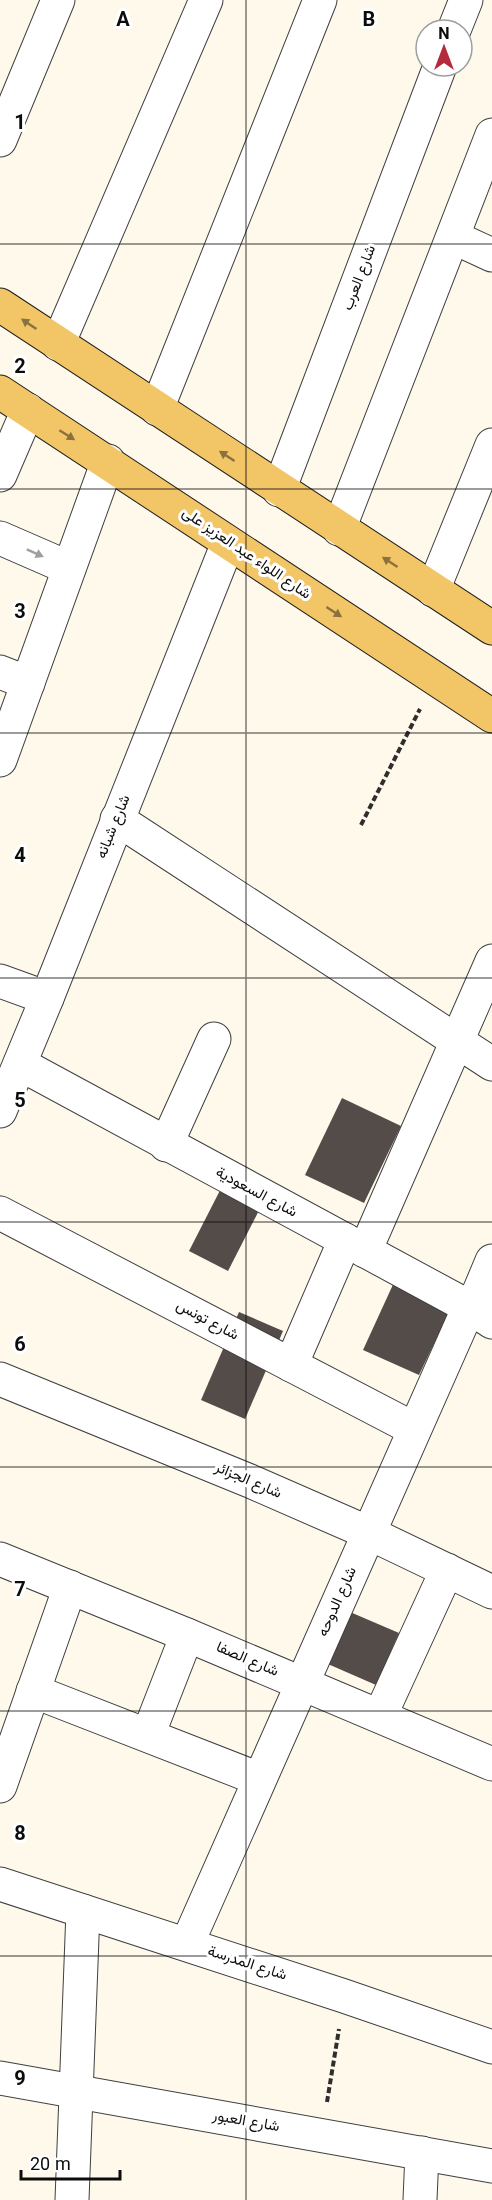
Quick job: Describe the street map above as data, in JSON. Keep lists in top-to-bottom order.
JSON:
{
  "streets": {
    "main road": ["شارع اللواء عبد العزيز على"],
    "street": [
      "شارع العرب",
      "شارع شبانه",
      "شارع السعودية",
      "شارع تونس",
      "شارع الجزائر",
      "شارع الدوحه",
      "شارع الصفا",
      "شارع المدرسة",
      "شارع العبور"
    ]
  },
  "crossings": [
    ["شارع اللواء عبد العزيز على", "شارع شبانه"],
    ["شارع شبانه", "شارع السعودية"],
    ["شارع السعودية", "شارع الدوحه"],
    ["شارع تونس", "شارع الدوحه"],
    ["شارع الجزائر", "شارع الدوحه"],
    ["شارع الدوحه", "شارع الصفا"],
    ["شارع الدوحه", "شارع المدرسة"]
  ],
  "scale_bar": "20 m",
  "north": "top",
  "grid": {
    "columns": ["A", "B"],
    "rows": [
      "1",
      "2",
      "3",
      "4",
      "5",
      "6",
      "7",
      "8",
      "9"
    ]
  }
}
